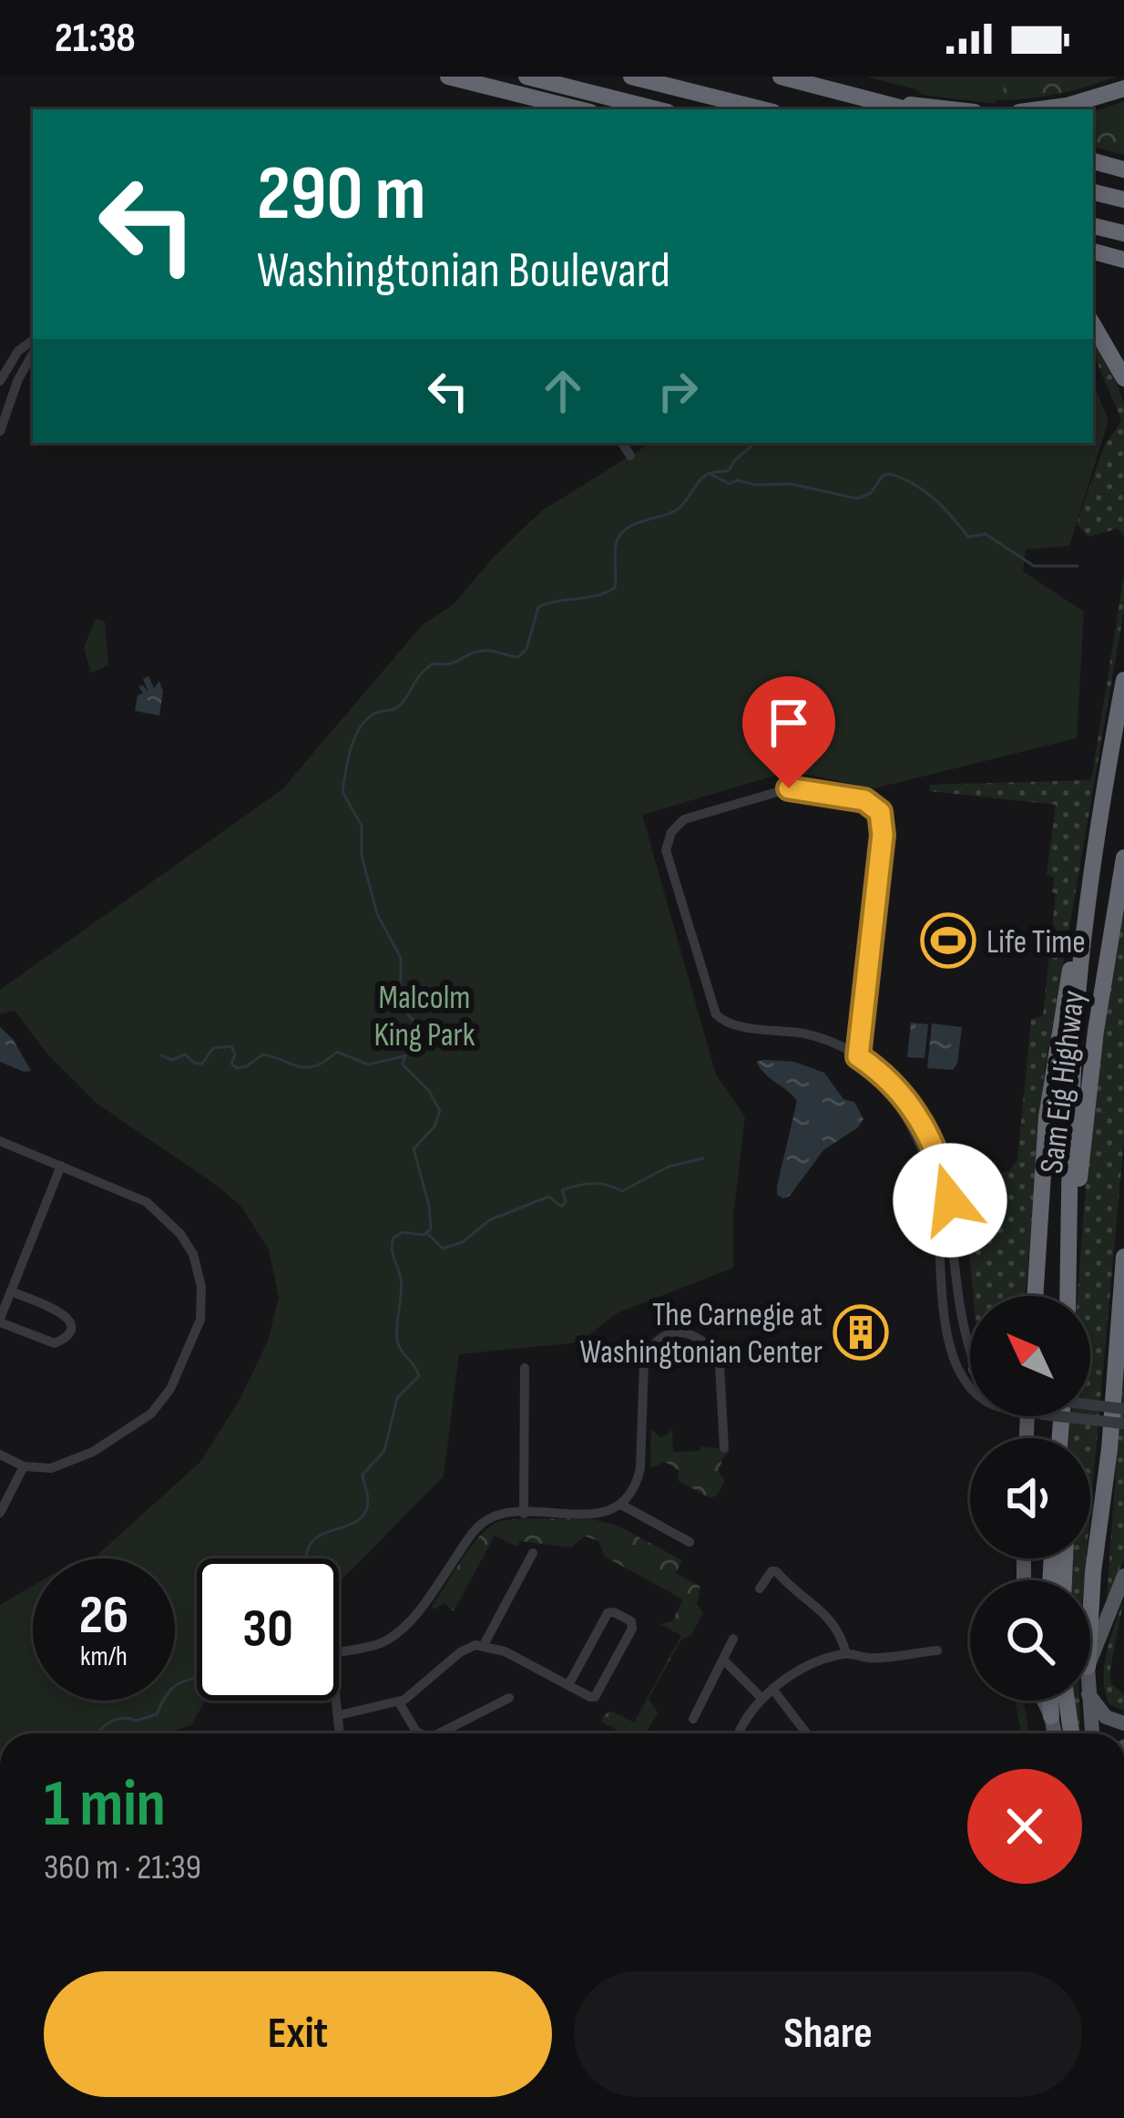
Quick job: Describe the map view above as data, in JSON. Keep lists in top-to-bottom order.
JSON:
{
  "streets": {
    "highway": ["Sam Eig Highway"]
  },
  "parks": ["Malcolm King Park"],
  "places": {
    "sports": ["Life Time"],
    "building": ["The Carnegie at Washingtonian Center"]
  },
  "north": "top left",
  "page": {
    "status": "21:38",
    "turn": ["290 m", "Washingtonian Boulevard"],
    "speed": "26 km/h",
    "limit": "30",
    "heading": ["1 min", "360 m · 21:39"],
    "buttons": ["Exit", "Share"]
  }
}
